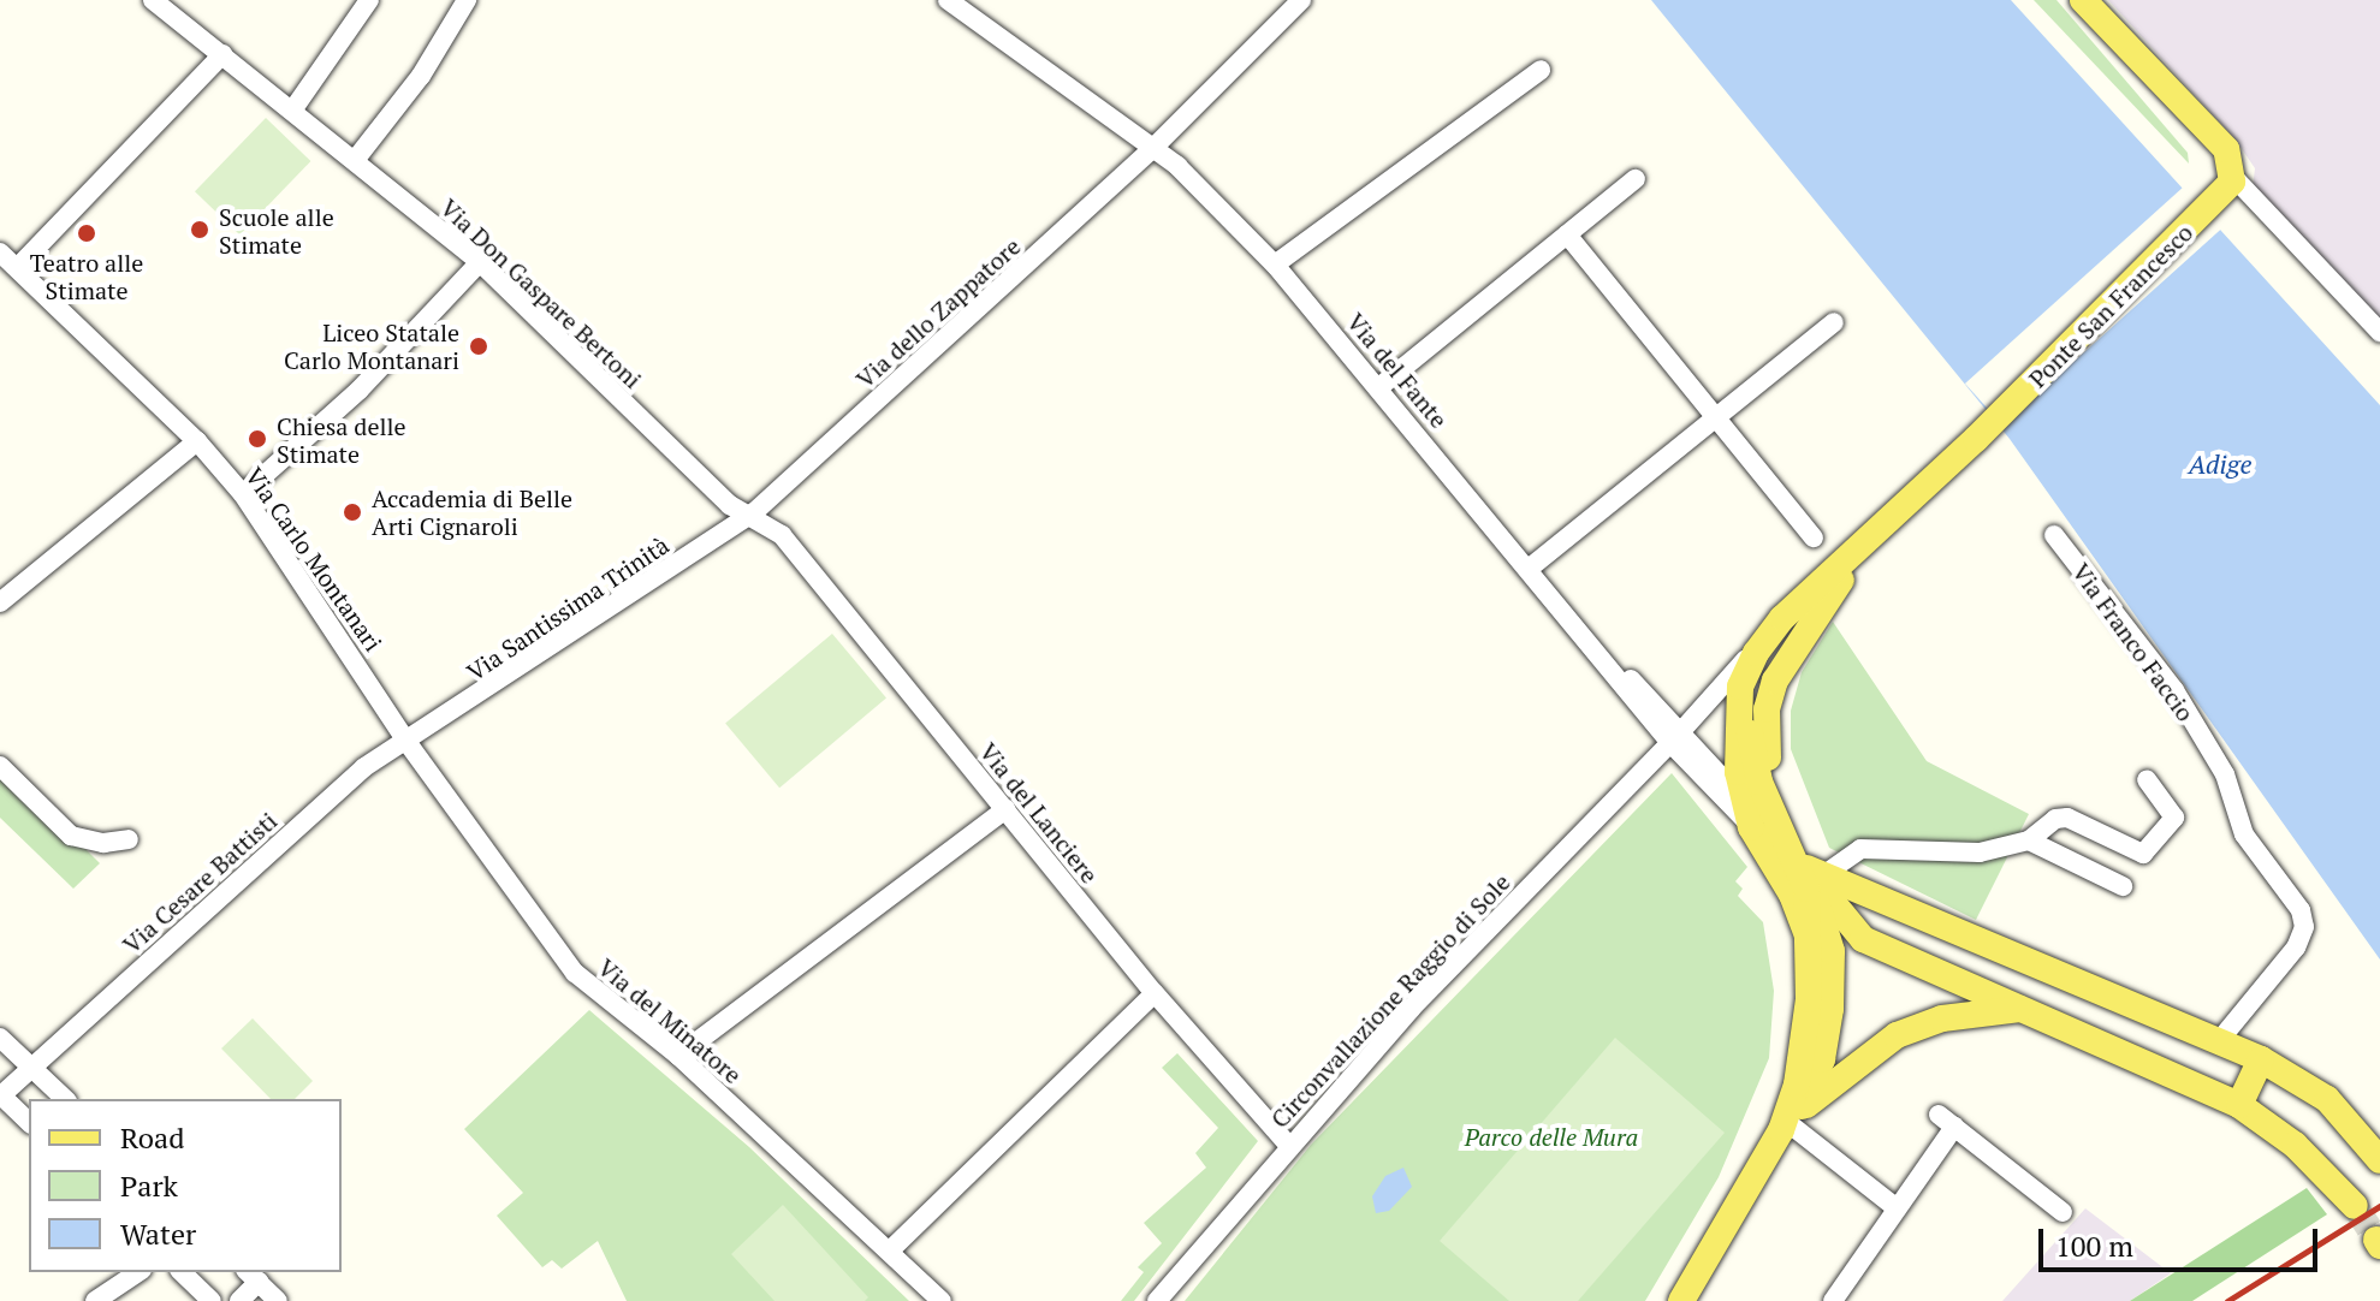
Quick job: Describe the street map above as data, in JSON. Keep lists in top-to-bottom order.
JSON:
{
  "streets": {
    "main road": ["Ponte San Francesco"],
    "street": [
      "Via Don Gaspare Bertoni",
      "Via dello Zappatore",
      "Via del Fante",
      "Via Carlo Montanari",
      "Via Santissima Trinità",
      "Via Franco Faccio",
      "Via del Lanciere",
      "Via Cesare Battisti",
      "Circonvallazione Raggio di Sole",
      "Via del Minatore"
    ]
  },
  "crossings": [
    ["Via Don Gaspare Bertoni", "Via dello Zappatore"],
    ["Via Don Gaspare Bertoni", "Via Santissima Trinità"],
    ["Via Don Gaspare Bertoni", "Via del Lanciere"],
    ["Via dello Zappatore", "Via del Fante"],
    ["Via dello Zappatore", "Via Santissima Trinità"],
    ["Via dello Zappatore", "Via del Lanciere"],
    ["Via del Fante", "Circonvallazione Raggio di Sole"],
    ["Via Carlo Montanari", "Via Santissima Trinità"],
    ["Via Carlo Montanari", "Via Cesare Battisti"],
    ["Via Carlo Montanari", "Via del Minatore"],
    ["Via Santissima Trinità", "Via del Lanciere"],
    ["Via Santissima Trinità", "Via Cesare Battisti"],
    ["Via Santissima Trinità", "Via del Minatore"],
    ["Via del Lanciere", "Circonvallazione Raggio di Sole"],
    ["Via Cesare Battisti", "Via del Minatore"]
  ],
  "water": ["Adige"],
  "parks": ["Parco delle Mura"],
  "places": [
    "Scuole alle Stimate",
    "Teatro alle Stimate",
    "Liceo Statale Carlo Montanari",
    "Chiesa delle Stimate",
    "Accademia di Belle Arti Cignaroli"
  ],
  "legend": ["Road", "Park", "Water"],
  "scale_bar": "100 m"
}
